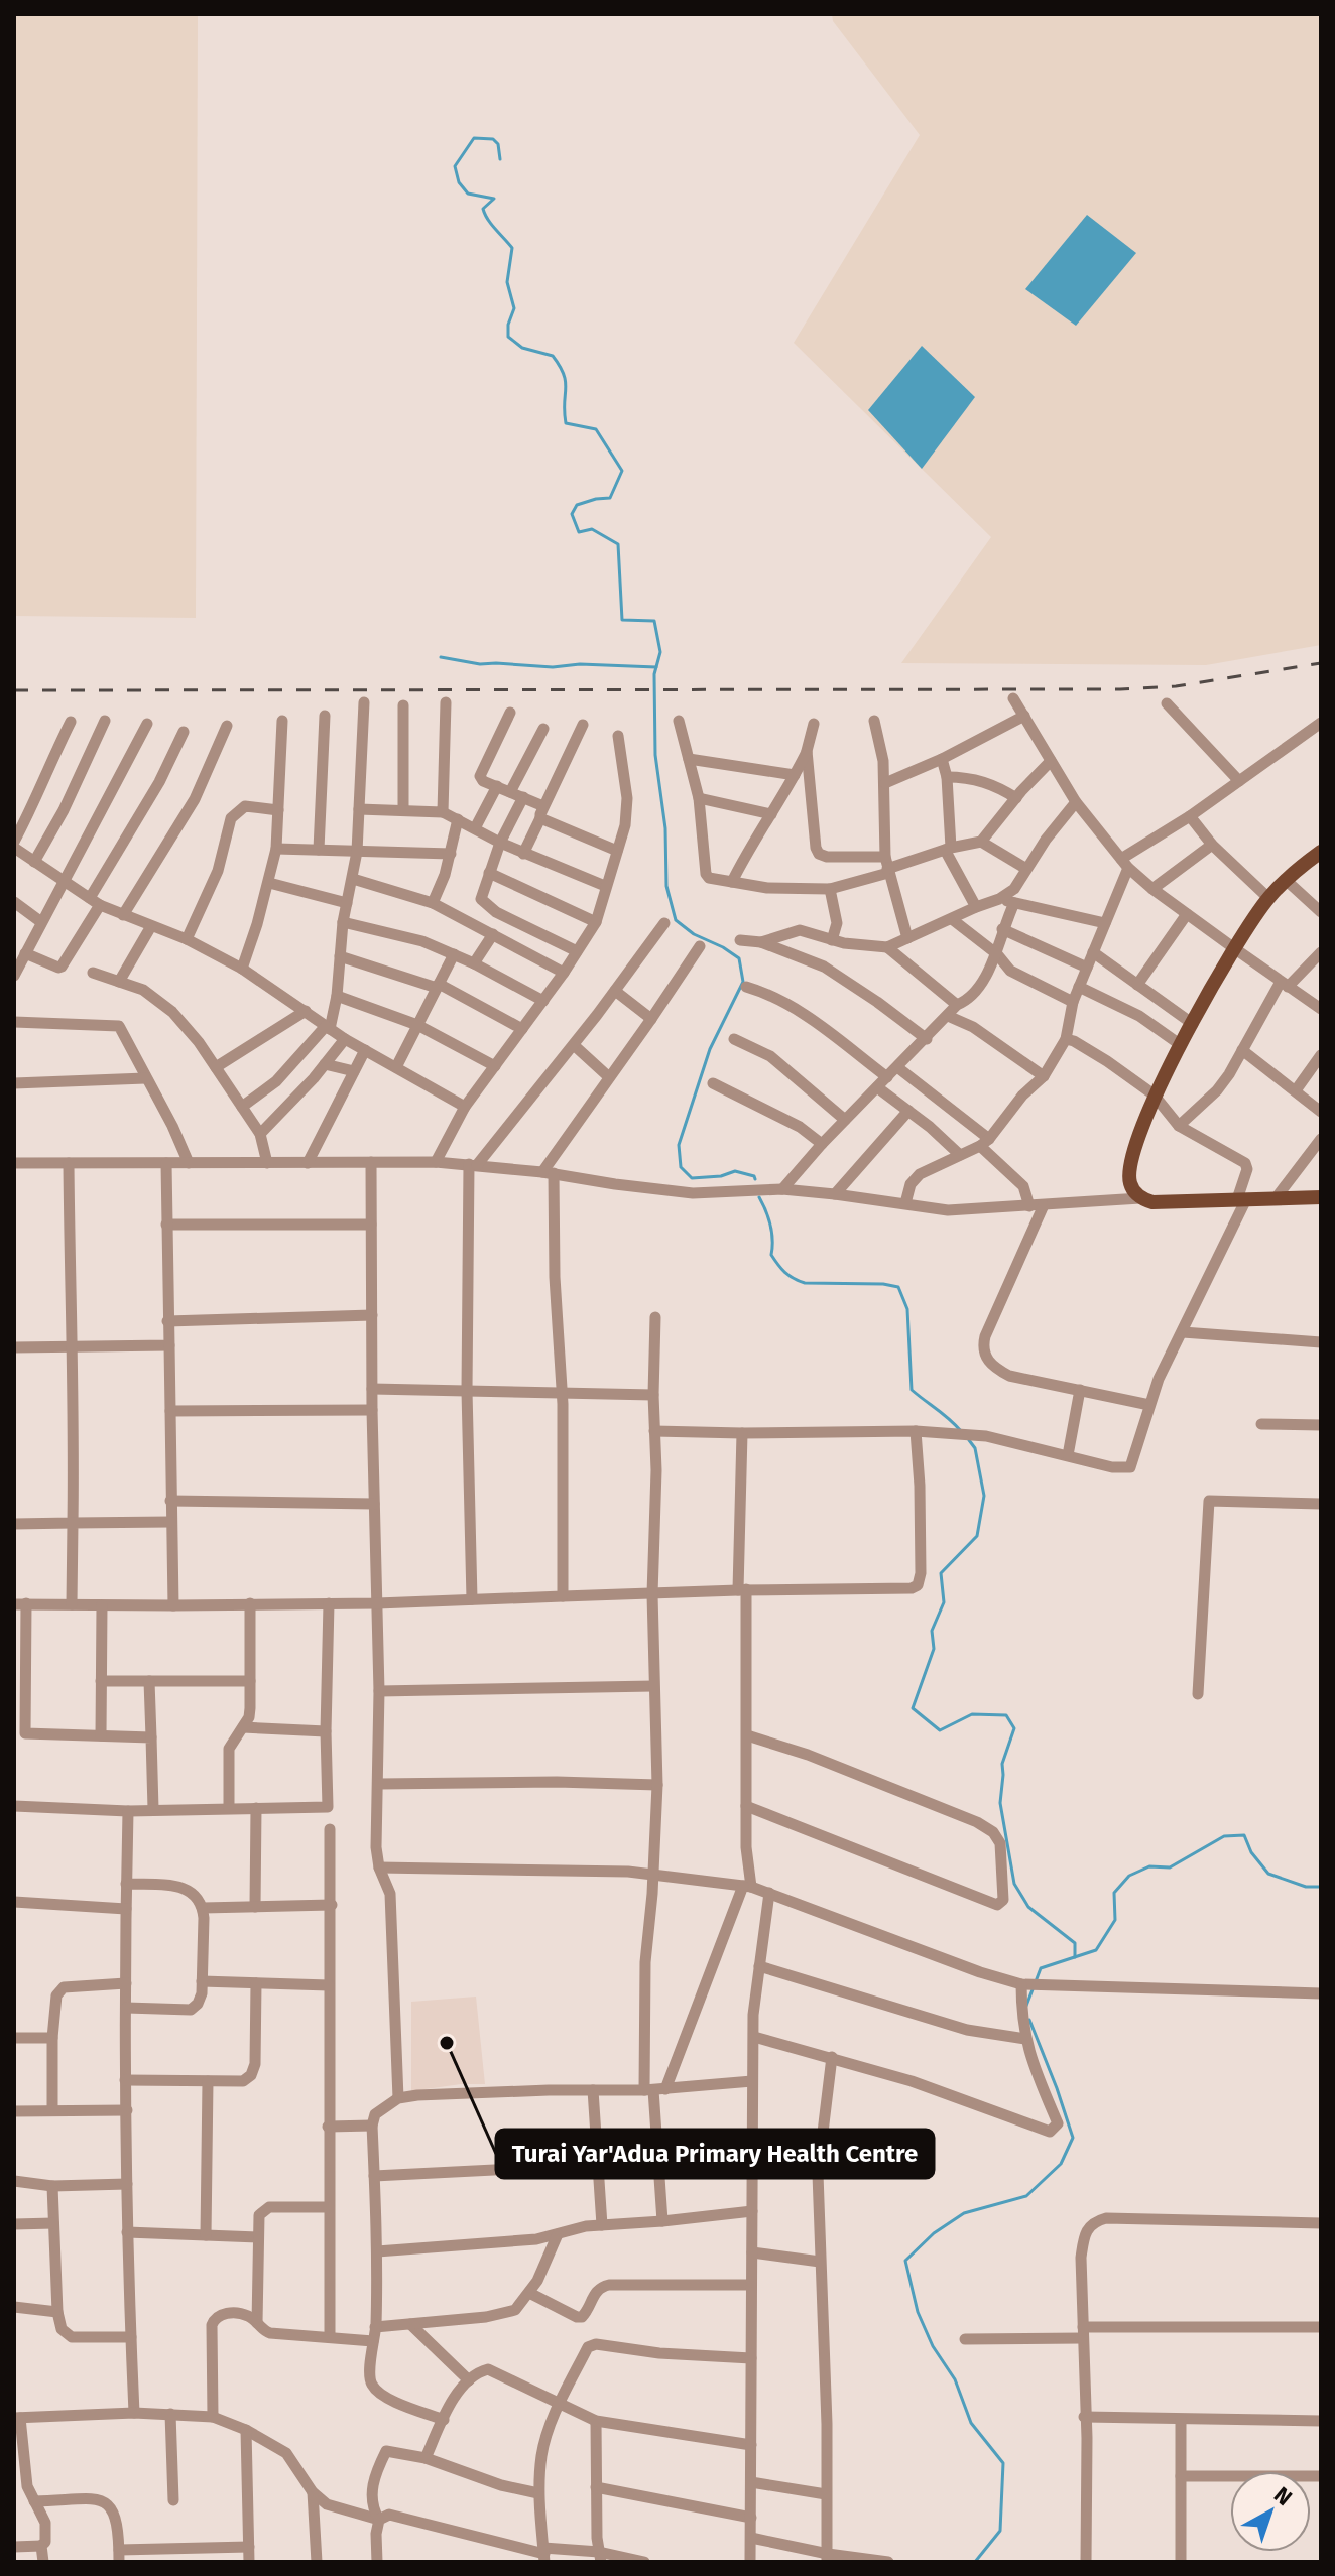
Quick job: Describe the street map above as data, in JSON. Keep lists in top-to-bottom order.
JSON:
{
  "places": ["Turai Yar'Adua Primary Health Centre"],
  "north": "top right"
}
